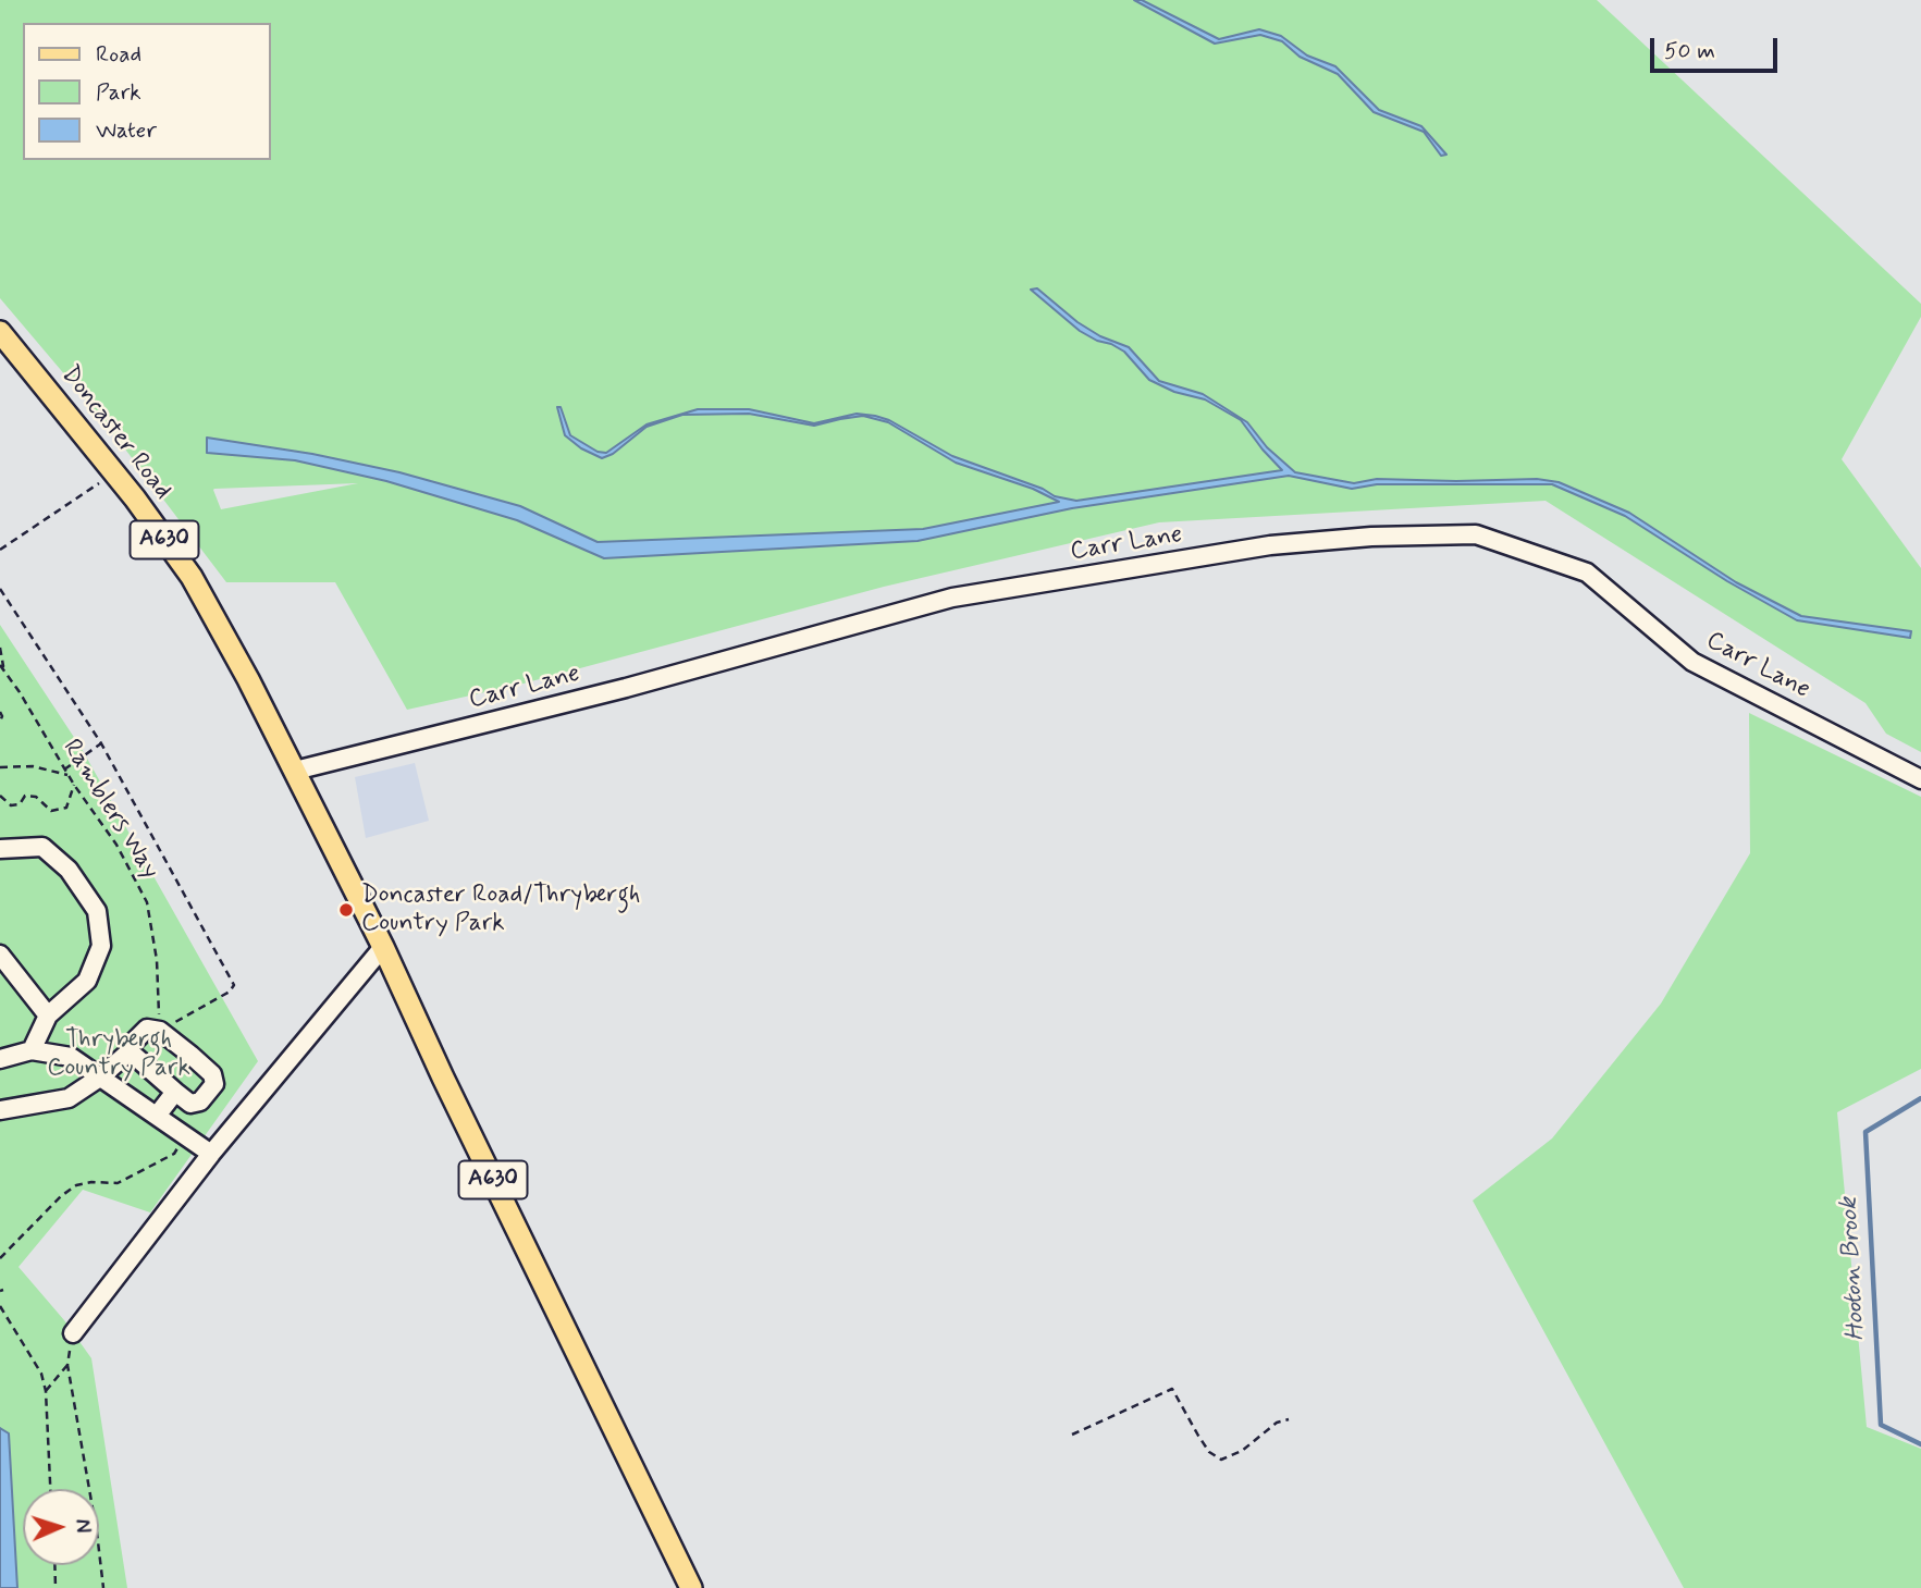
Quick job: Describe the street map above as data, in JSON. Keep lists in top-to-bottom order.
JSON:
{
  "streets": {
    "main road": ["Doncaster Road", "A630"],
    "street": ["Carr Lane"],
    "path": ["Ramblers Way"]
  },
  "crossings": [
    ["Doncaster Road", "A630"],
    ["Doncaster Road", "Carr Lane"],
    ["A630", "Carr Lane"]
  ],
  "water": ["Hooton Brook"],
  "parks": ["Thrybergh Country Park"],
  "places": ["Doncaster Road/Thrybergh Country Park"],
  "legend": ["Road", "Park", "Water"],
  "scale_bar": "50 m",
  "north": "right"
}
